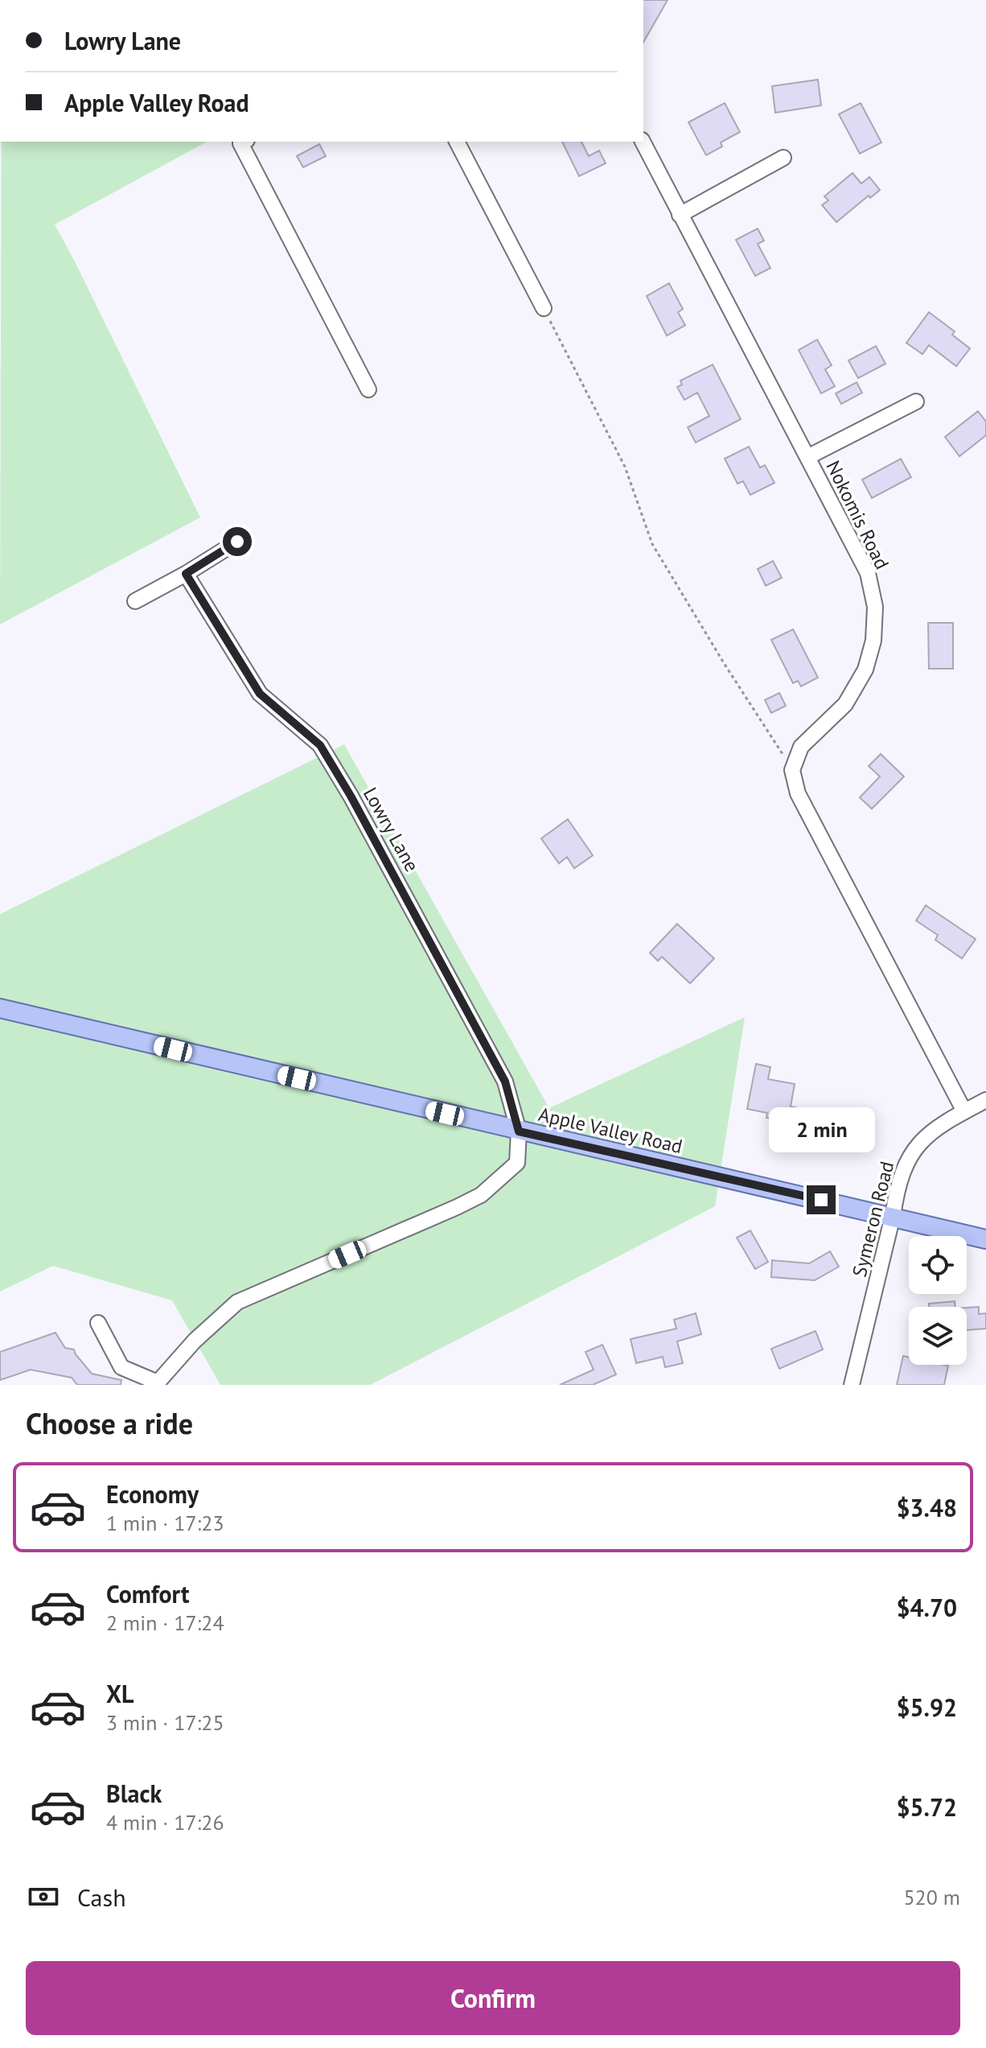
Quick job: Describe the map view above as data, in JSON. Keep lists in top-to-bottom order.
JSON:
{
  "streets": {
    "main road": ["Apple Valley Road"],
    "street": ["Nokomis Road", "Lowry Lane", "Symeron Road"]
  },
  "crossings": [
    ["Lowry Lane", "Apple Valley Road"],
    ["Apple Valley Road", "Symeron Road"]
  ],
  "page": {
    "banner": ["Lowry Lane", "Apple Valley Road"],
    "bubble": "2 min",
    "heading": "Choose a ride",
    "list": [
      {
        "name": "Economy",
        "note": "1 min · 17:23",
        "value": "$3.48"
      },
      {
        "name": "Comfort",
        "note": "2 min · 17:24",
        "value": "$4.70"
      },
      {
        "name": "XL",
        "note": "3 min · 17:25",
        "value": "$5.92"
      },
      {
        "name": "Black",
        "note": "4 min · 17:26",
        "value": "$5.72"
      }
    ],
    "pay": ["Cash", "520 m"],
    "buttons": "Confirm"
  }
}
